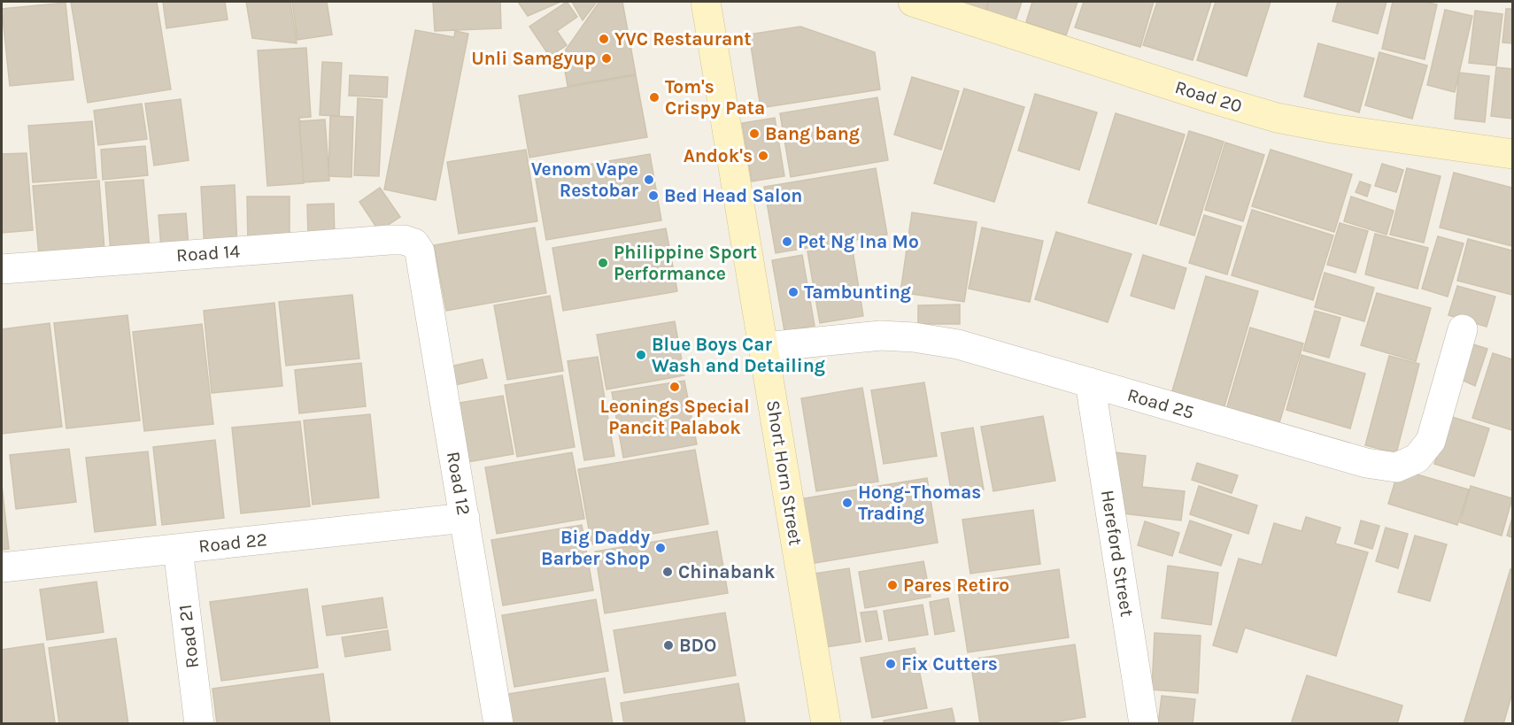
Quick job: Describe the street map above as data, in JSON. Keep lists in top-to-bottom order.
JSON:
{
  "streets": {
    "street": [
      "Road 20",
      "Road 14",
      "Road 25",
      "Short Horn Street",
      "Road 12",
      "Road 22",
      "Hereford Street",
      "Road 21"
    ]
  },
  "crossings": [
    ["Road 14", "Road 12"],
    ["Road 25", "Short Horn Street"],
    ["Road 25", "Hereford Street"],
    ["Road 12", "Road 22"],
    ["Road 22", "Road 21"]
  ],
  "places": [
    "YVC Restaurant",
    "Unli Samgyup",
    "Tom's Crispy Pata",
    "Bang bang",
    "Andok's",
    "Venom Vape Restobar",
    "Bed Head Salon",
    "Pet Ng Ina Mo",
    "Philippine Sport Performance",
    "Tambunting",
    "Blue Boys Car Wash and Detailing",
    "Leonings Special Pancit Palabok",
    "Hong-Thomas Trading",
    "Big Daddy Barber Shop",
    "Chinabank",
    "Pares Retiro",
    "BDO",
    "Fix Cutters"
  ]
}
